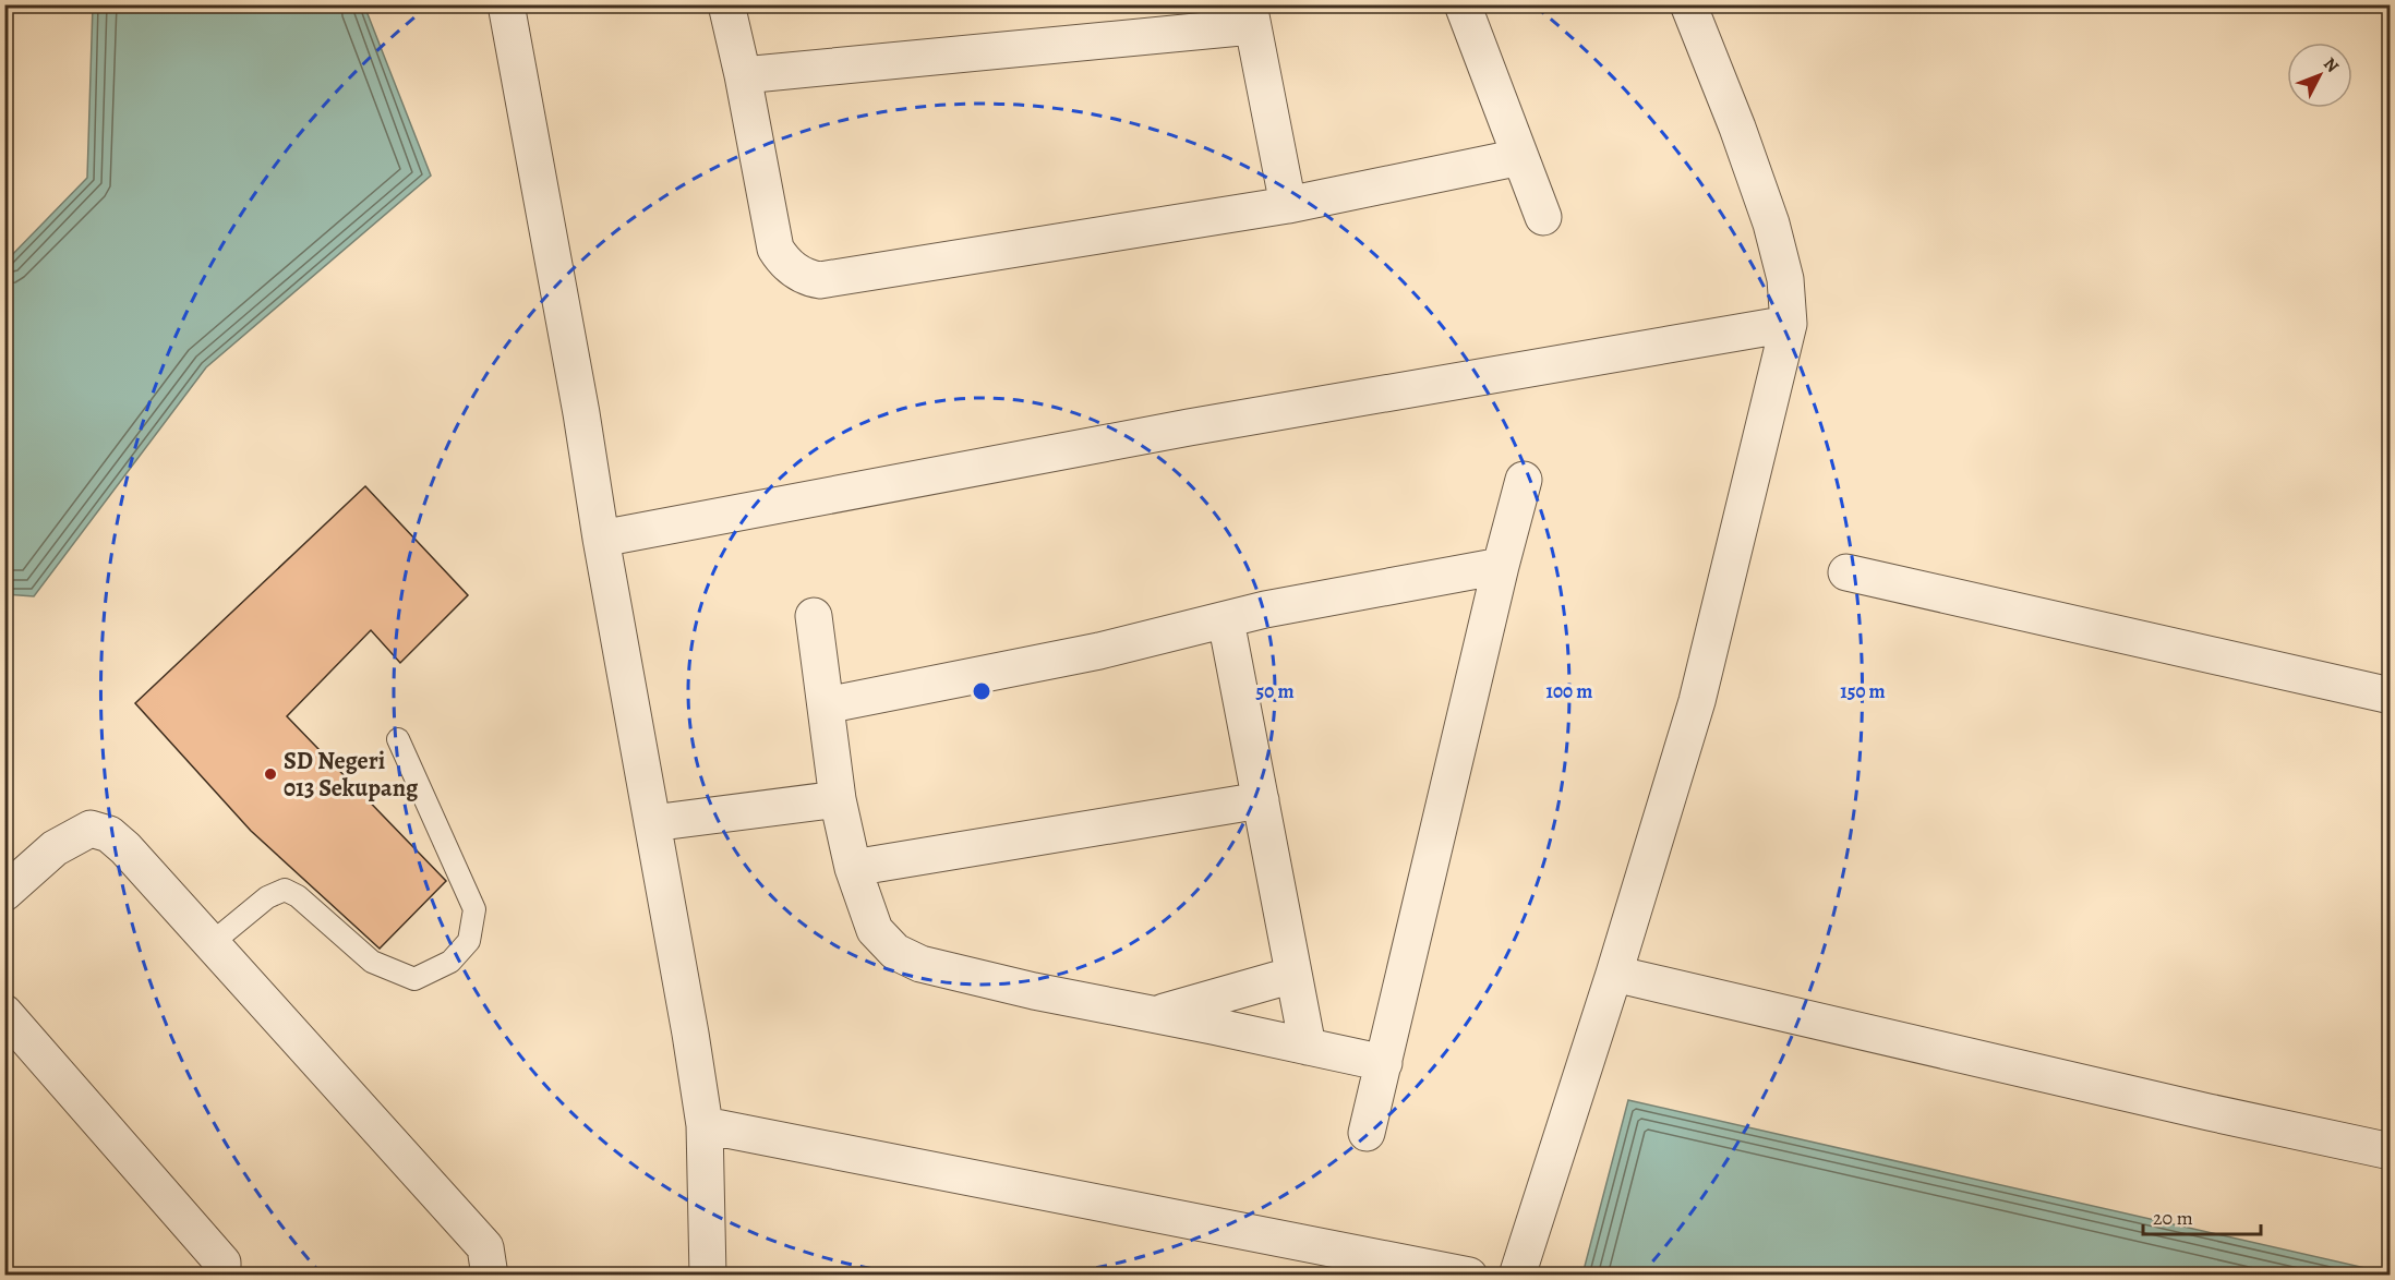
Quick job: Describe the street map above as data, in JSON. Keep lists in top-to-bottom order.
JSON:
{
  "places": ["SD Negeri 013 Sekupang"],
  "scale_bar": "20 m",
  "north": "top right",
  "rings": ["50 m", "100 m", "150 m"]
}
